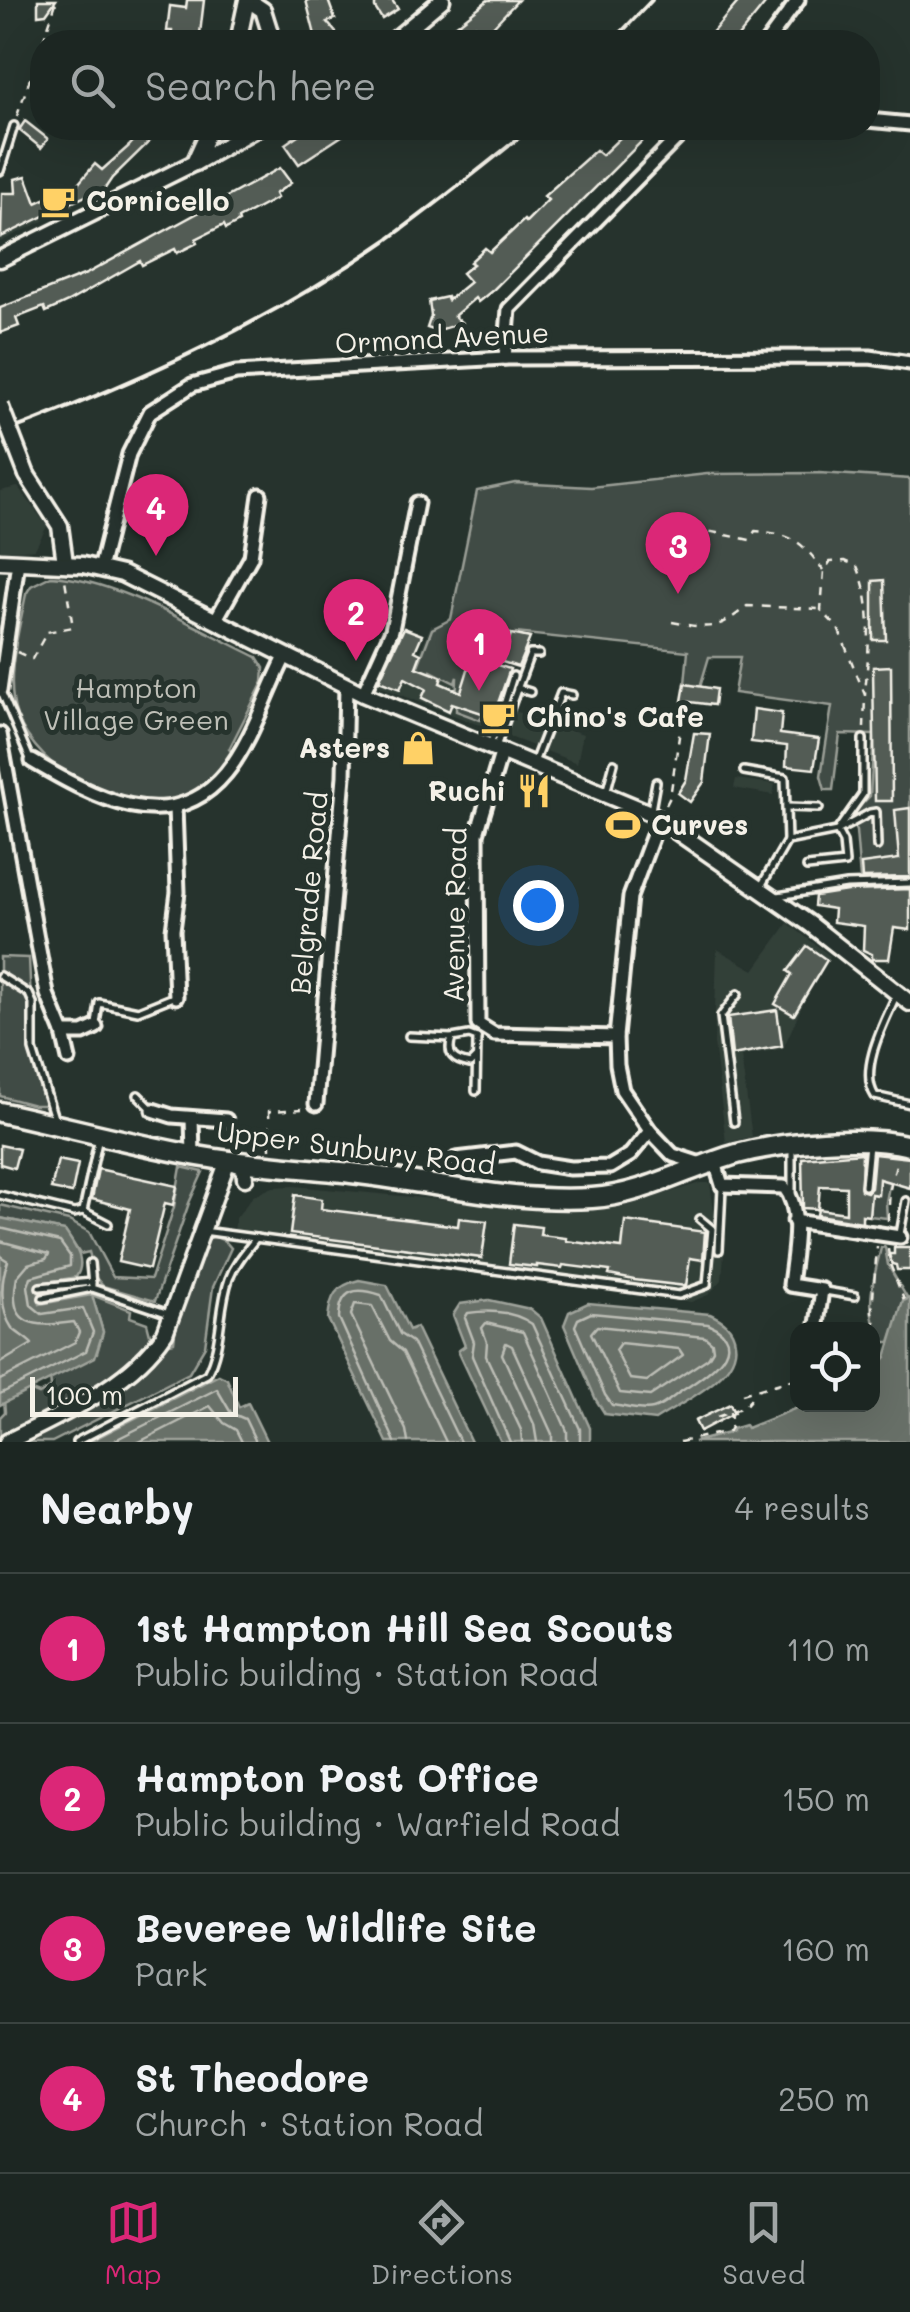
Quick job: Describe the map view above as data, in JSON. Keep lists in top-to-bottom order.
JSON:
{
  "streets": {
    "highway": ["Upper Sunbury Road"],
    "street": ["Ormond Avenue", "Belgrade Road", "Avenue Road"]
  },
  "parks": ["Hampton Village Green"],
  "places": {
    "cafe": ["Cornicello", "Chino's Cafe"],
    "shop": ["Asters"],
    "restaurant": ["Ruchi"],
    "sports": ["Curves"]
  },
  "scale_bar": "100 m",
  "page": {
    "search": "Search here",
    "pins": [
      "4",
      "3",
      "2",
      "1"
    ],
    "scale": "100 m",
    "heading": ["Nearby", "4 results"],
    "list": [
      {
        "mark": "1",
        "name": "1st Hampton Hill Sea Scouts",
        "note": "Public building · Station Road",
        "value": "110 m"
      },
      {
        "mark": "2",
        "name": "Hampton Post Office",
        "note": "Public building · Warfield Road",
        "value": "150 m"
      },
      {
        "mark": "3",
        "name": "Beveree Wildlife Site",
        "note": "Park",
        "value": "160 m"
      },
      {
        "mark": "4",
        "name": "St Theodore",
        "note": "Church · Station Road",
        "value": "250 m"
      }
    ],
    "nav": ["Map", "Directions", "Saved"]
  }
}
